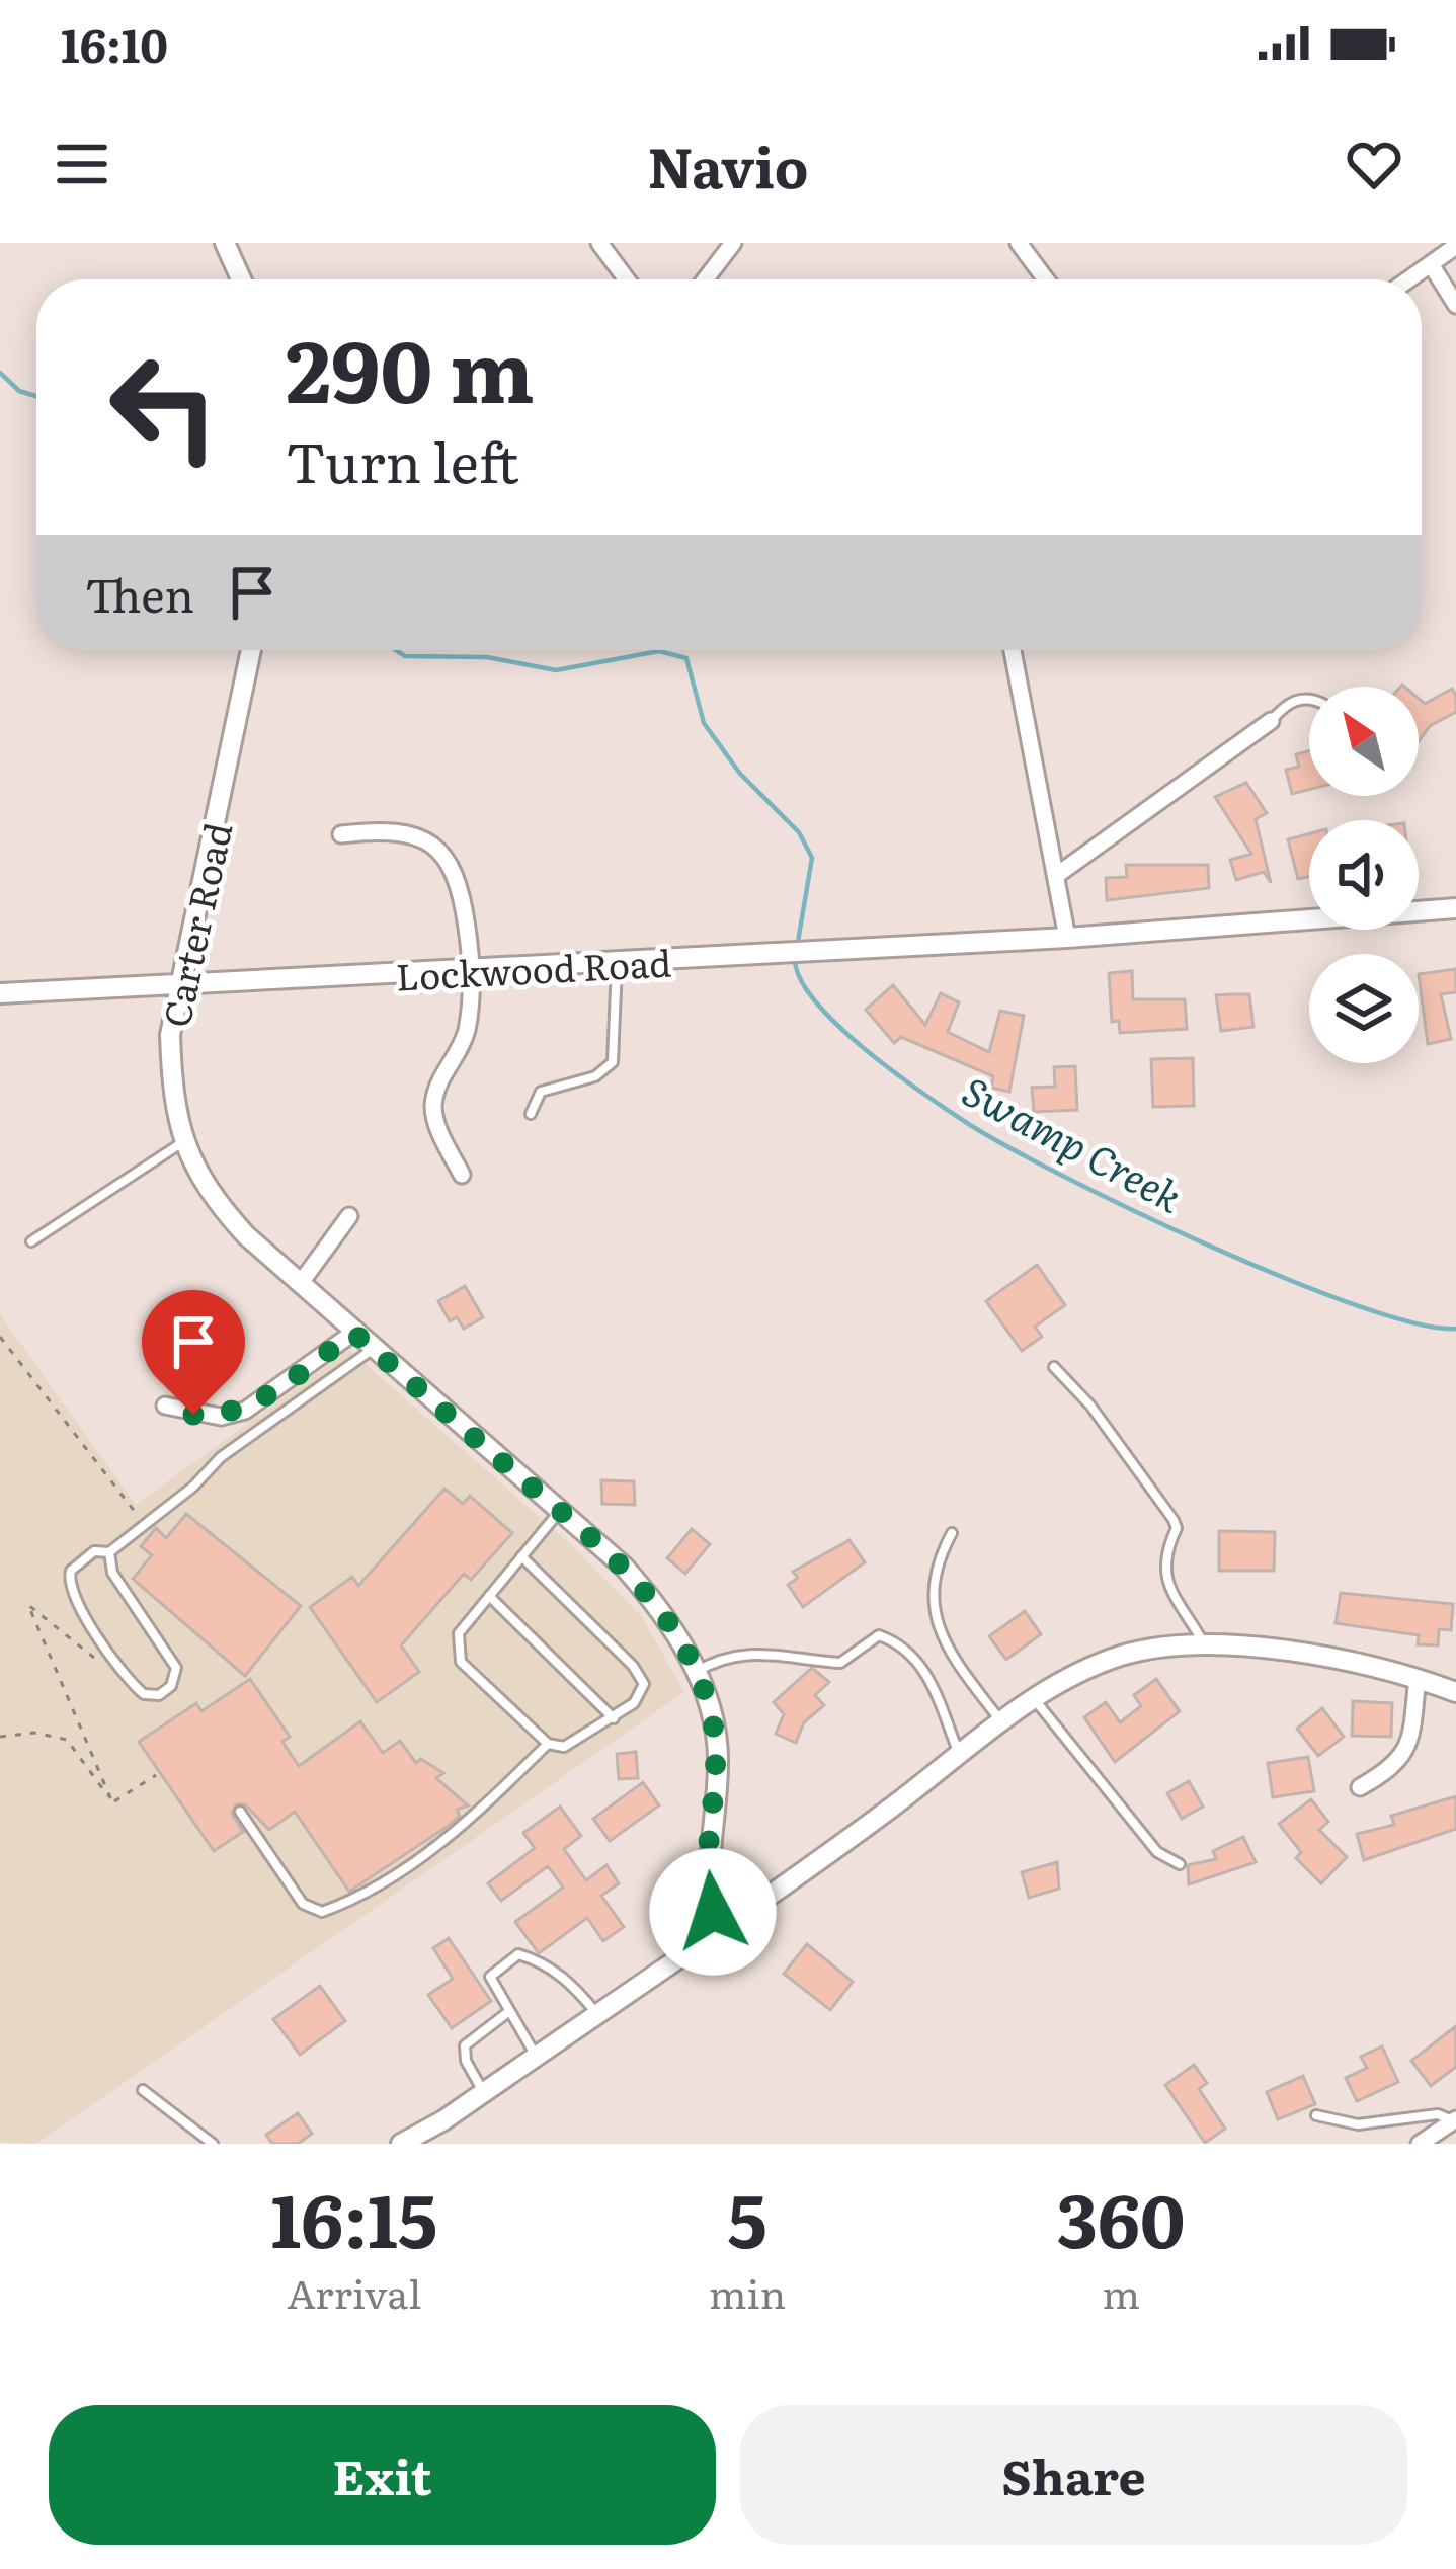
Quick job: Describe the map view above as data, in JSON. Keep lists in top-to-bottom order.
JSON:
{
  "streets": {
    "street": ["Carter Road", "Lockwood Road"]
  },
  "crossings": [
    ["Carter Road", "Lockwood Road"]
  ],
  "water": ["Swamp Creek"],
  "north": "top left",
  "page": {
    "status": "16:10",
    "header": "Navio",
    "turn": ["290 m", "Turn left"],
    "then": "Then",
    "eta": [
      "16:15",
      "Arrival",
      "5",
      "min",
      "360",
      "m"
    ],
    "buttons": ["Exit", "Share"]
  }
}
